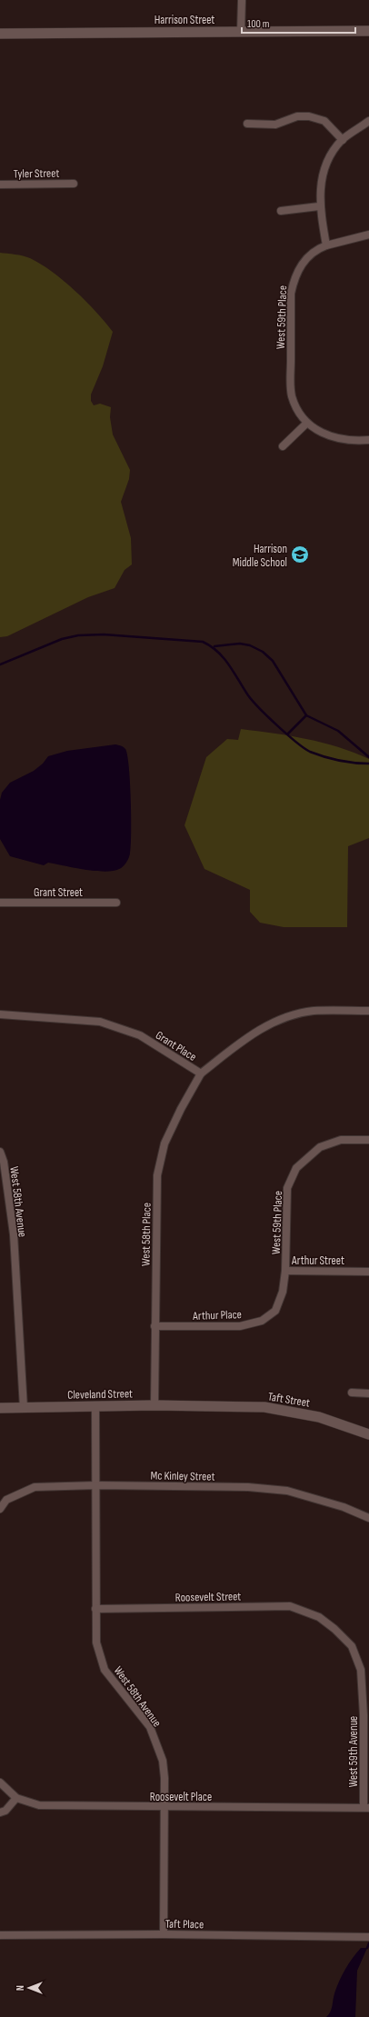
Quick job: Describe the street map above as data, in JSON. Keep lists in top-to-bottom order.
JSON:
{
  "streets": {
    "main road": ["Harrison Street", "Cleveland Street", "Taft Street"],
    "street": [
      "Tyler Street",
      "West 59th Place",
      "Grant Street",
      "Grant Place",
      "West 58th Avenue",
      "West 58th Place",
      "Arthur Street",
      "Arthur Place",
      "Mc Kinley Street",
      "Roosevelt Street",
      "West 59th Avenue",
      "Roosevelt Place",
      "Taft Place"
    ]
  },
  "crossings": [
    ["West 59th Place", "Arthur Street"],
    ["Grant Place", "West 58th Place"],
    ["West 58th Avenue", "Cleveland Street"],
    ["West 58th Avenue", "Mc Kinley Street"],
    ["West 58th Avenue", "Roosevelt Street"],
    ["West 58th Avenue", "Roosevelt Place"],
    ["West 58th Avenue", "Taft Place"],
    ["West 58th Place", "Arthur Place"],
    ["West 58th Place", "Cleveland Street"],
    ["Arthur Street", "Arthur Place"],
    ["Cleveland Street", "Taft Street"],
    ["Roosevelt Street", "West 59th Avenue"],
    ["West 59th Avenue", "Roosevelt Place"]
  ],
  "places": {
    "school or university": ["Harrison Middle School"]
  },
  "scale_bar": "100 m",
  "north": "left"
}
